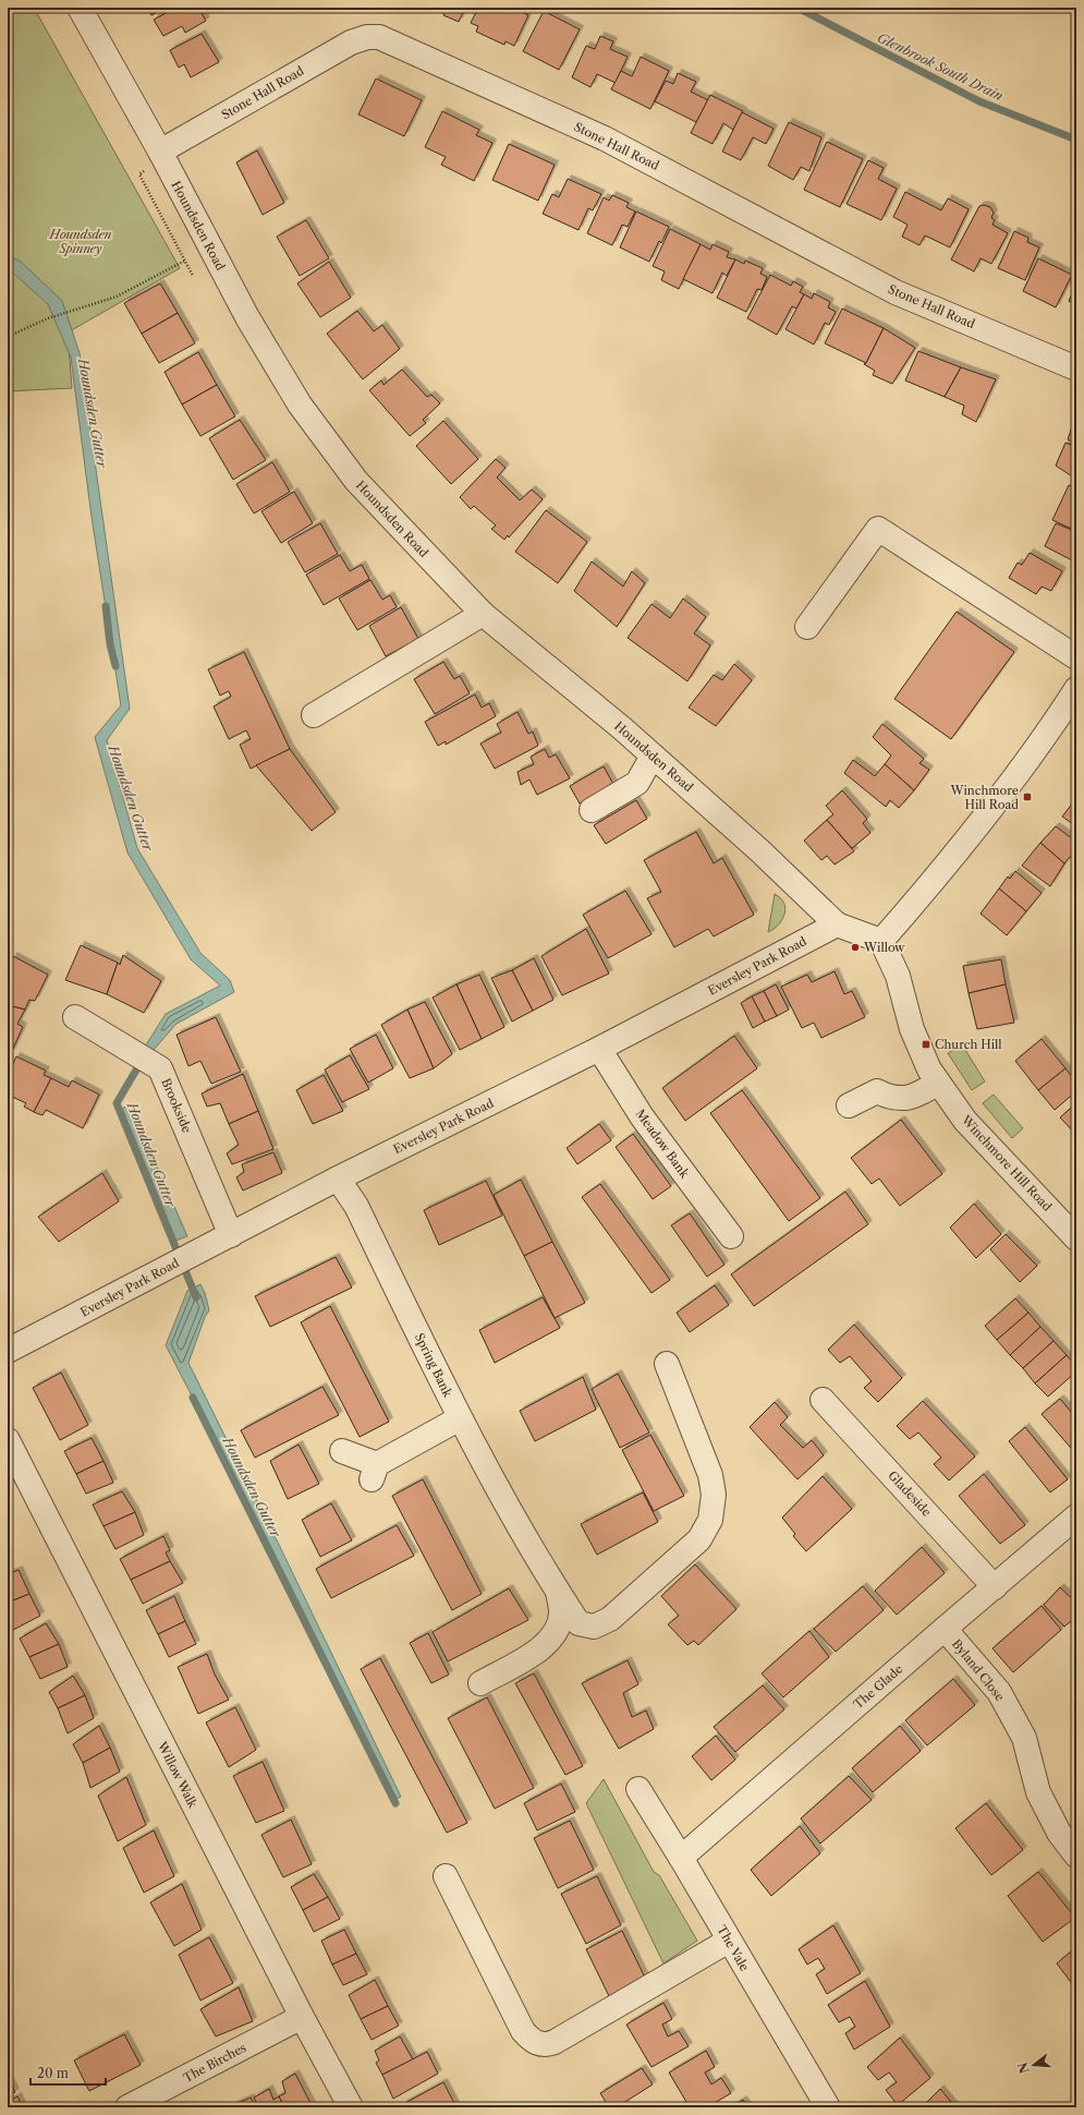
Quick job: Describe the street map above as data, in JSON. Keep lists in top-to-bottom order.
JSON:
{
  "streets": {
    "street": [
      "Stone Hall Road",
      "Houndsden Road",
      "Eversley Park Road",
      "Brookside",
      "Meadow Bank",
      "Winchmore Hill Road",
      "Spring Bank",
      "Gladeside",
      "Byland Close",
      "The Glade",
      "Willow Walk",
      "The Vale",
      "The Birches"
    ]
  },
  "crossings": [
    ["Stone Hall Road", "Houndsden Road"],
    ["Houndsden Road", "Eversley Park Road"],
    ["Eversley Park Road", "Brookside"],
    ["Eversley Park Road", "Meadow Bank"],
    ["Eversley Park Road", "Spring Bank"],
    ["Gladeside", "The Glade"],
    ["Byland Close", "The Glade"],
    ["The Glade", "The Vale"],
    ["Willow Walk", "The Birches"]
  ],
  "water": ["Glenbrook South Drain", "Houndsden Gutter"],
  "parks": ["Houndsden Spinney"],
  "places": {
    "transit": ["Winchmore Hill Road", "Church Hill"],
    "other": ["Willow"]
  },
  "scale_bar": "20 m",
  "north": "left"
}
